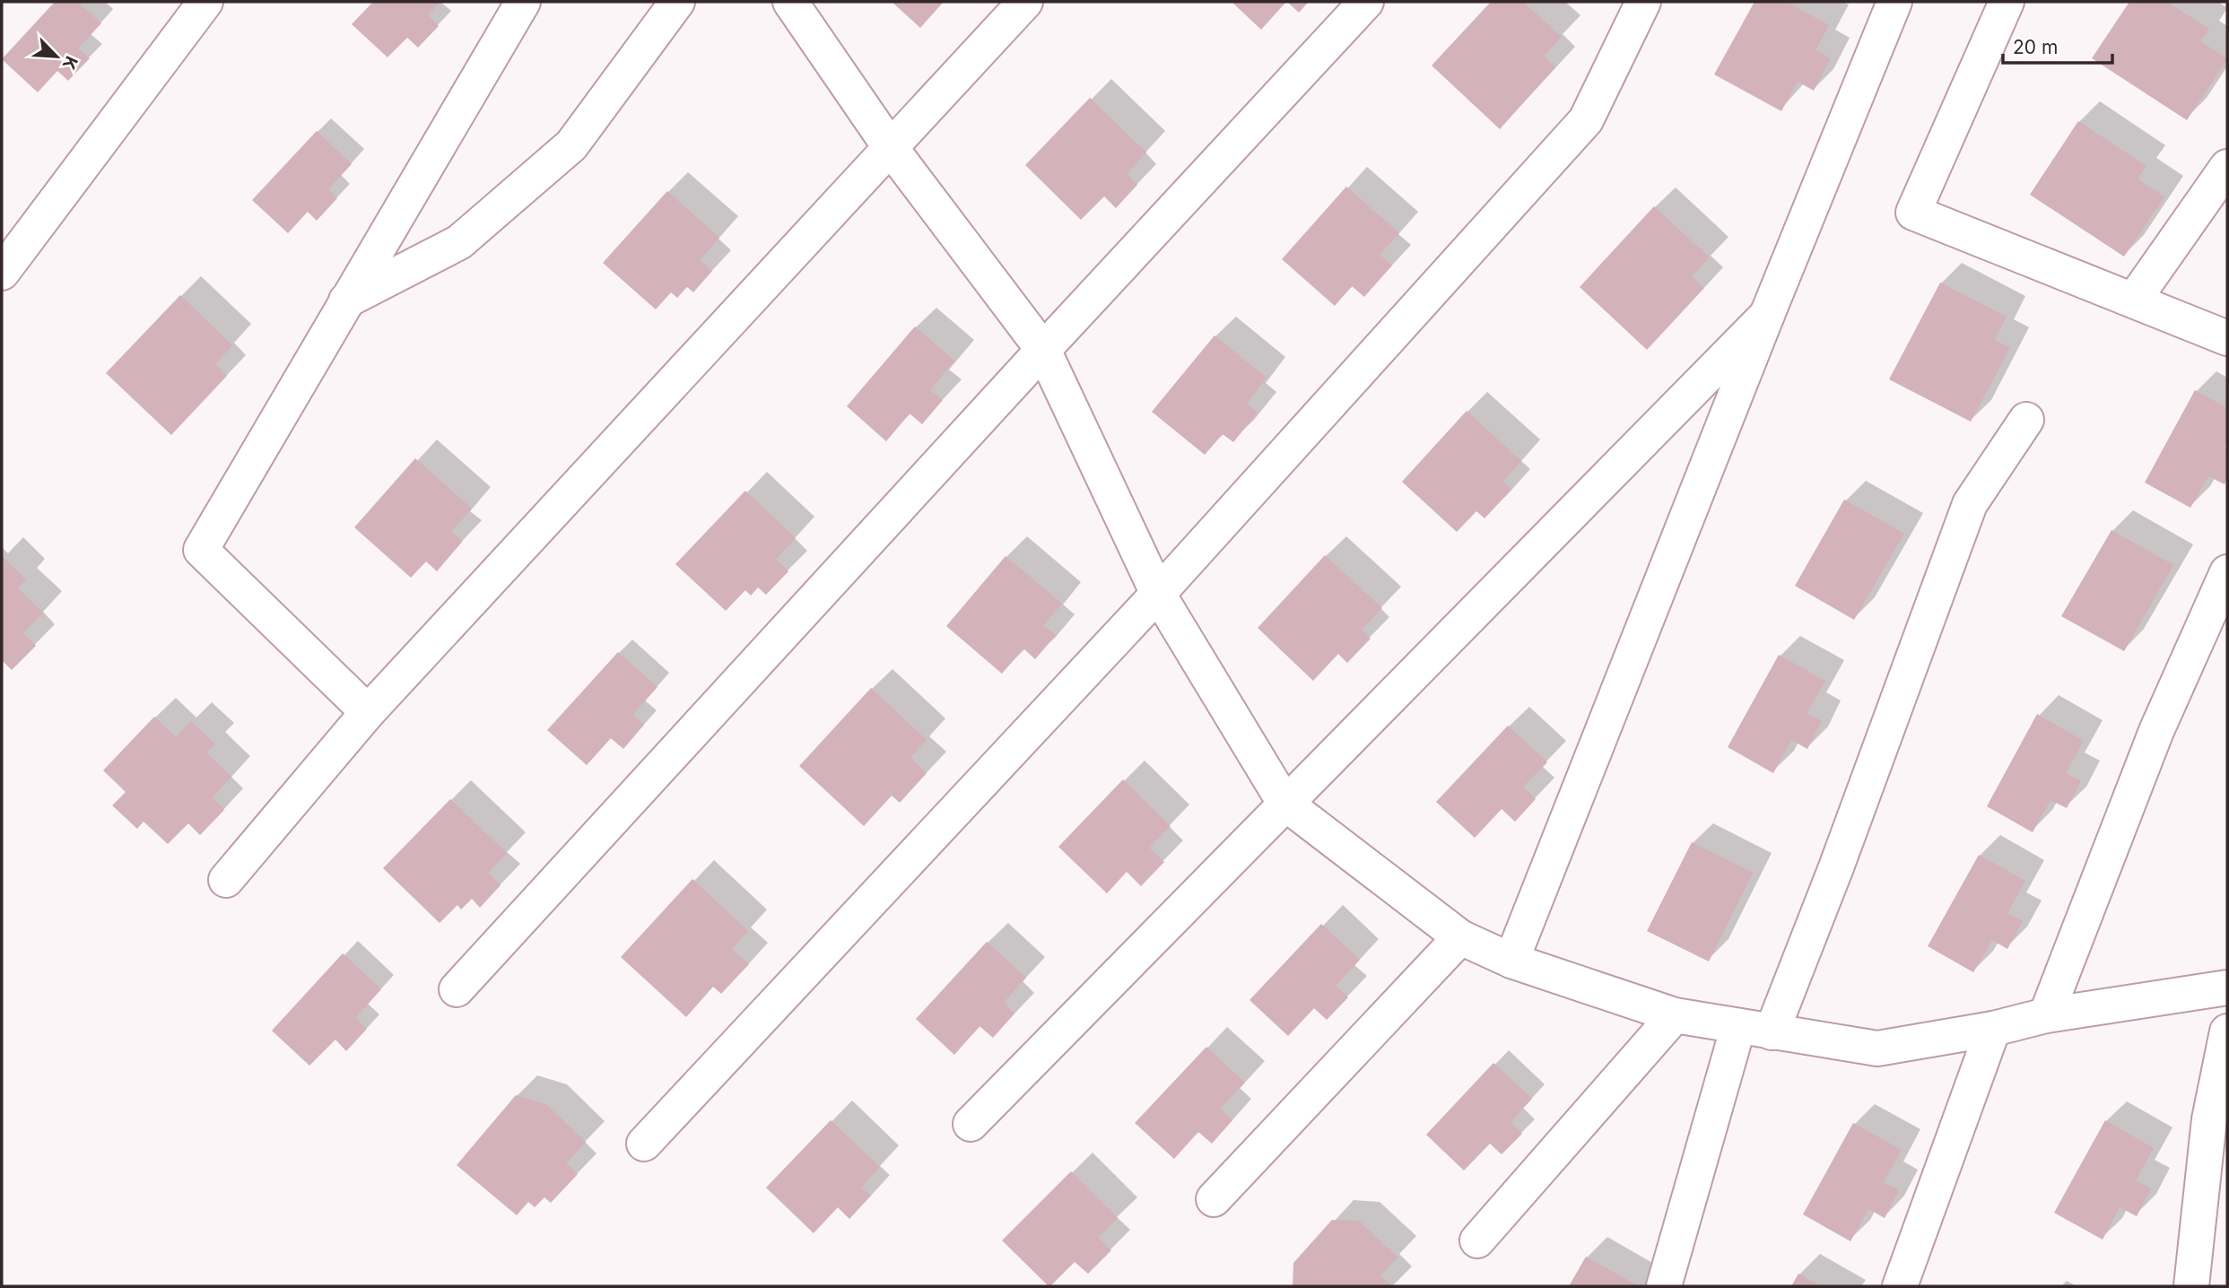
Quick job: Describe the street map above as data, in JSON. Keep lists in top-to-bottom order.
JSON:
{
  "scale_bar": "20 m",
  "north": "bottom right"
}
